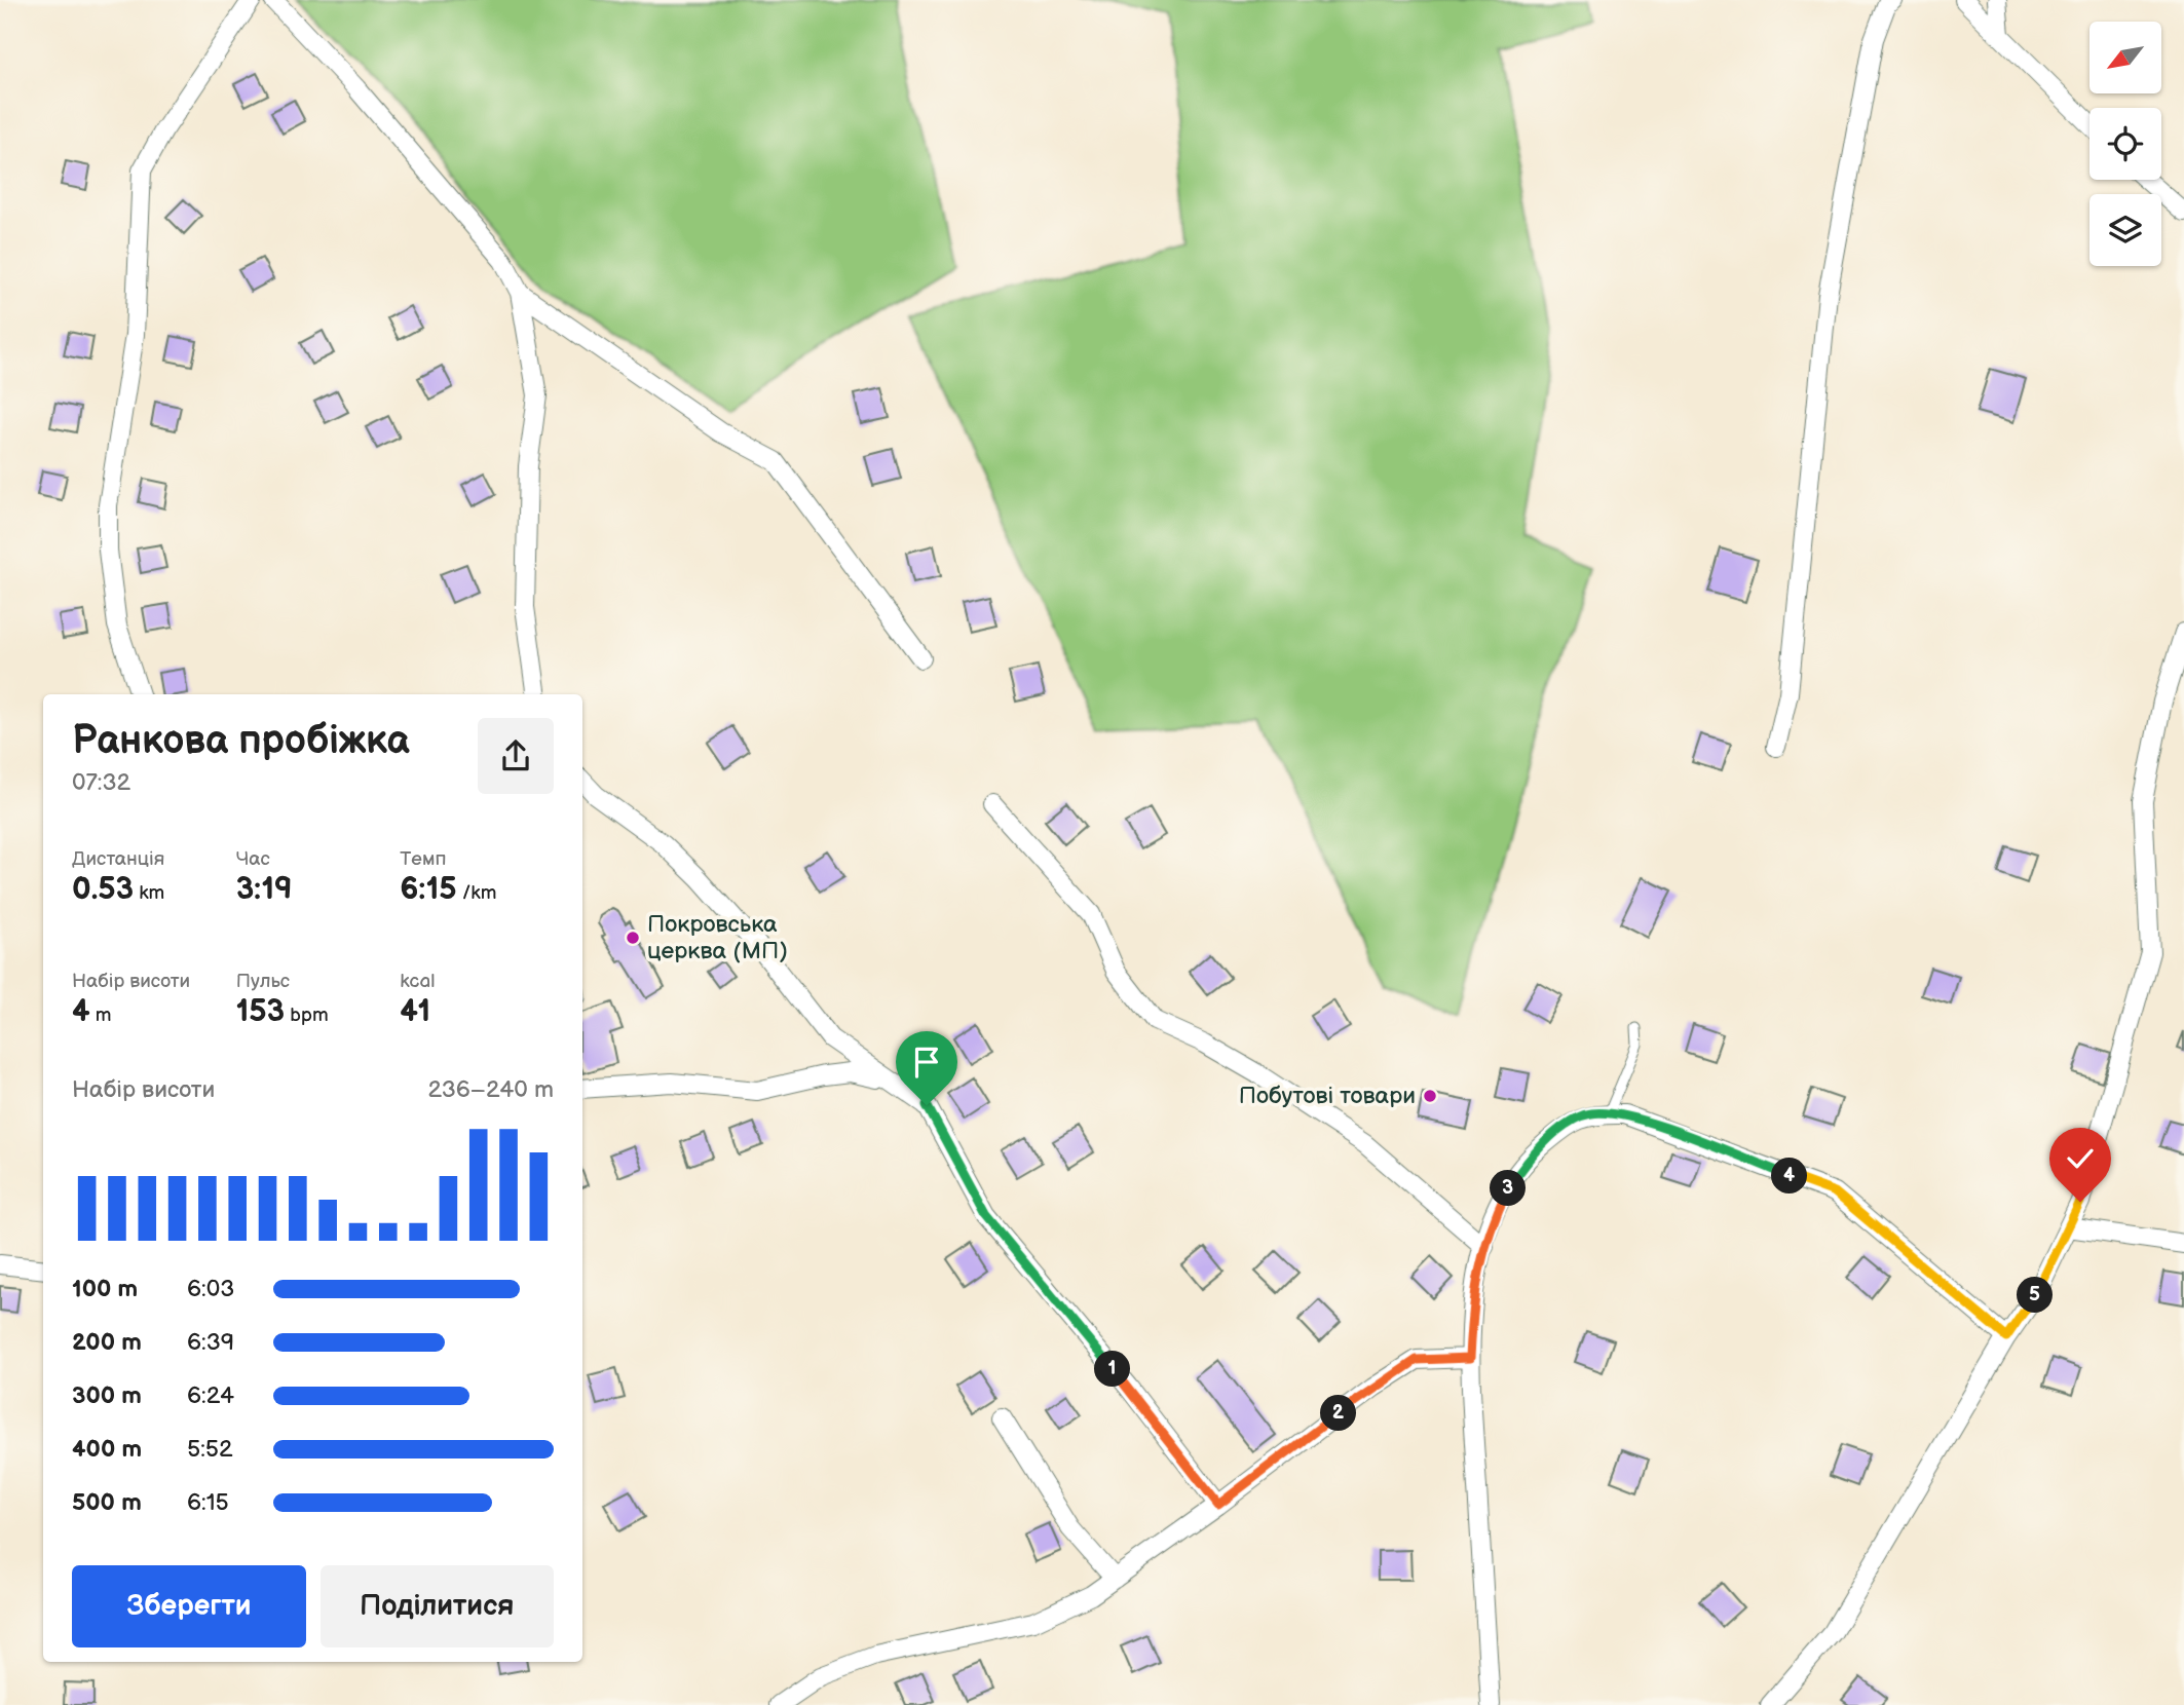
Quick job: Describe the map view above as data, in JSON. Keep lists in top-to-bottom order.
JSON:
{
  "places": ["Покровська церква (МП)", "Побутові товари"],
  "north": "bottom left",
  "page": {
    "heading": ["Ранкова пробіжка", "07:32"],
    "stats": [
      ["Дистанція", "0.53 km"],
      ["Час", "3:19"],
      ["Темп", "6:15 /km"],
      ["Набір висоти", "4 m"],
      ["Пульс", "153 bpm"],
      ["kcal", "41"]
    ],
    "chart": ["Набір висоти", "236–240 m"],
    "pins": [
      "4",
      "3",
      "5",
      "1",
      "2"
    ],
    "list": [
      {
        "name": "100 m",
        "note": "6:03"
      },
      {
        "name": "200 m",
        "note": "6:39"
      },
      {
        "name": "300 m",
        "note": "6:24"
      },
      {
        "name": "400 m",
        "note": "5:52"
      },
      {
        "name": "500 m",
        "note": "6:15"
      }
    ],
    "buttons": ["Зберегти", "Поділитися"]
  }
}
